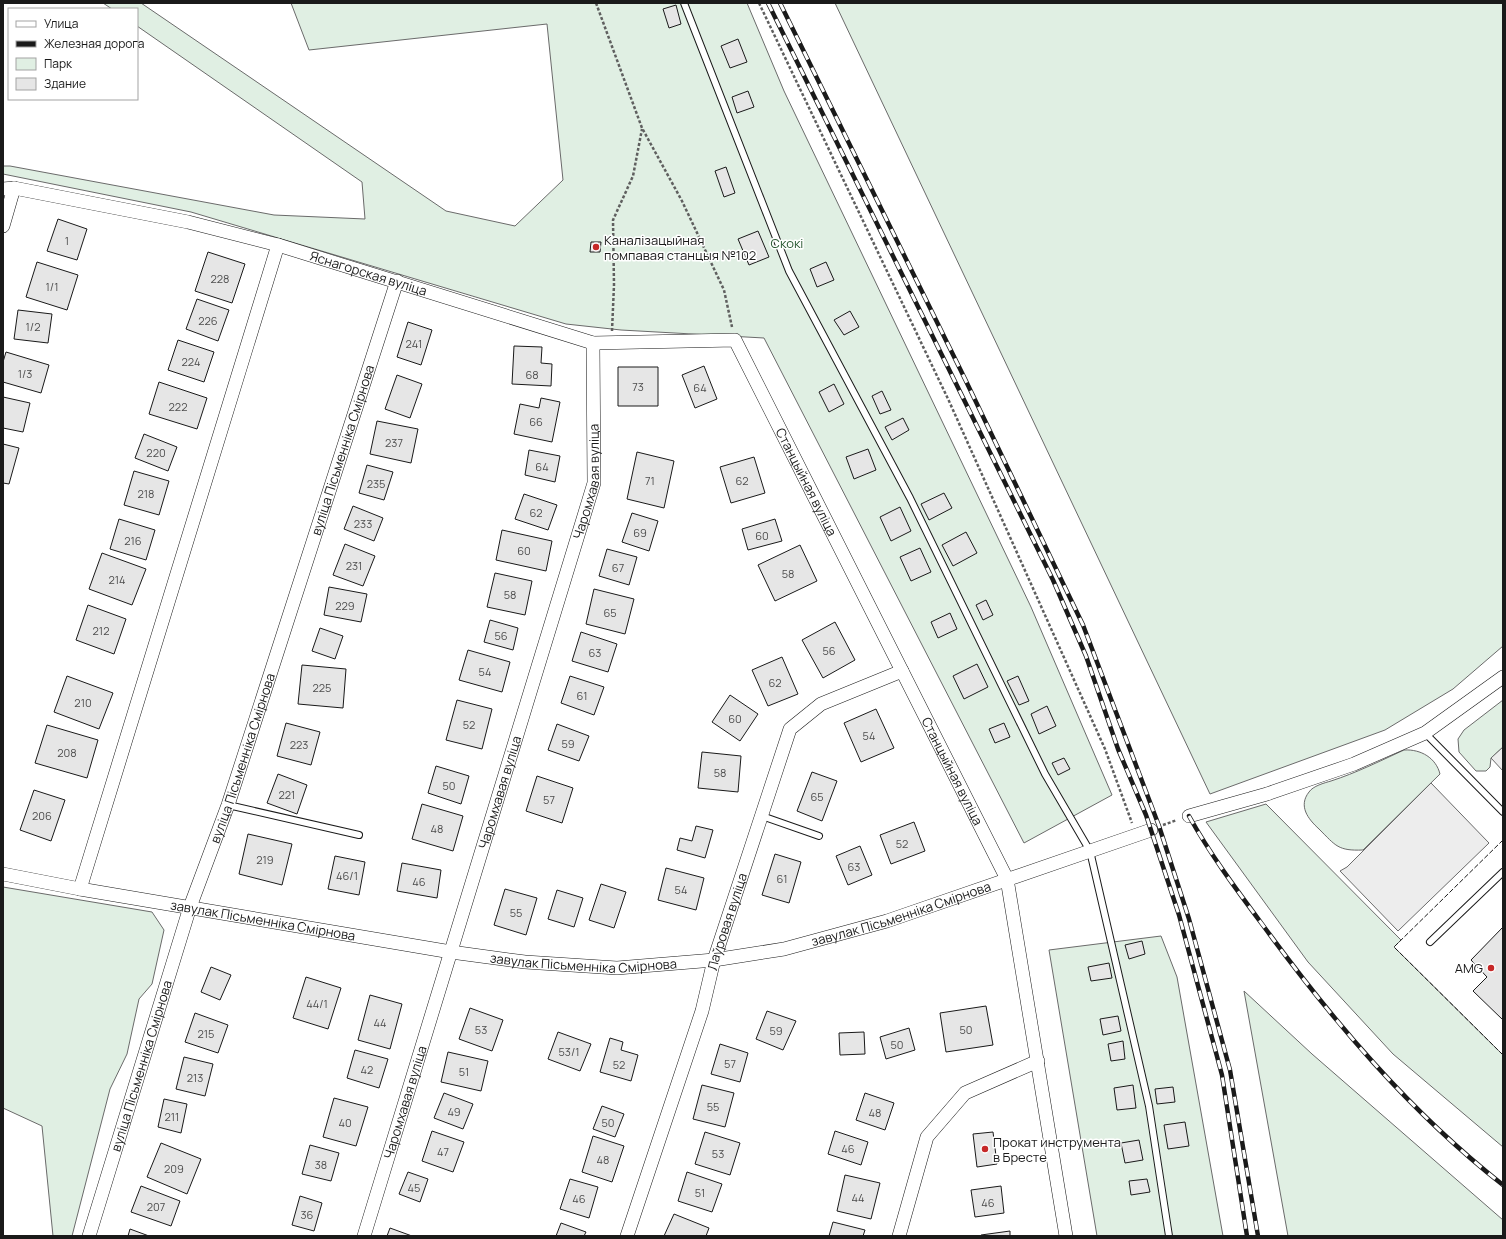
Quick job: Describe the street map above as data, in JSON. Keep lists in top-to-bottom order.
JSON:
{
  "streets": {
    "street": [
      "Яснагорская вуліца",
      "вуліца Пісьменніка Смірнова",
      "Чаромхавая вуліца",
      "Станцыйная вуліца",
      "завулак Пісьменніка Смірнова",
      "Лаўровая вуліца"
    ]
  },
  "crossings": [
    ["Яснагорская вуліца", "вуліца Пісьменніка Смірнова"],
    ["Яснагорская вуліца", "Чаромхавая вуліца"],
    ["Яснагорская вуліца", "Станцыйная вуліца"],
    ["вуліца Пісьменніка Смірнова", "завулак Пісьменніка Смірнова"],
    ["Чаромхавая вуліца", "завулак Пісьменніка Смірнова"],
    ["Станцыйная вуліца", "завулак Пісьменніка Смірнова"],
    ["Станцыйная вуліца", "Лаўровая вуліца"],
    ["завулак Пісьменніка Смірнова", "Лаўровая вуліца"]
  ],
  "parks": ["Скокі"],
  "places": ["Каналізацыйная помпавая станцыя №102", "AMG", "Прокат инструмента в Бресте"],
  "house_numbers": [
    "1",
    "228",
    "1/1",
    "226",
    "1/2",
    "241",
    "224",
    "1/3",
    "68",
    "73",
    "64",
    "222",
    "66",
    "237",
    "220",
    "64",
    "71",
    "62",
    "235",
    "218",
    "62",
    "233",
    "69",
    "60",
    "216",
    "60",
    "231",
    "67",
    "58",
    "214",
    "58",
    "229",
    "65",
    "212",
    "56",
    "56",
    "63",
    "54",
    "62",
    "225",
    "61",
    "210",
    "60",
    "52",
    "54",
    "59",
    "223",
    "208",
    "58",
    "50",
    "221",
    "65",
    "57",
    "206",
    "48",
    "52",
    "219",
    "63",
    "46/1",
    "61",
    "46",
    "54",
    "55",
    "44/1",
    "44",
    "53",
    "50",
    "59",
    "215",
    "50",
    "53/1",
    "57",
    "52",
    "42",
    "51",
    "213",
    "55",
    "49",
    "48",
    "211",
    "40",
    "50",
    "46",
    "47",
    "53",
    "48",
    "38",
    "209",
    "45",
    "51",
    "44",
    "46",
    "46",
    "207",
    "36"
  ],
  "legend": [
    "Улица",
    "Железная дорога",
    "Парк",
    "Здание"
  ]
}
